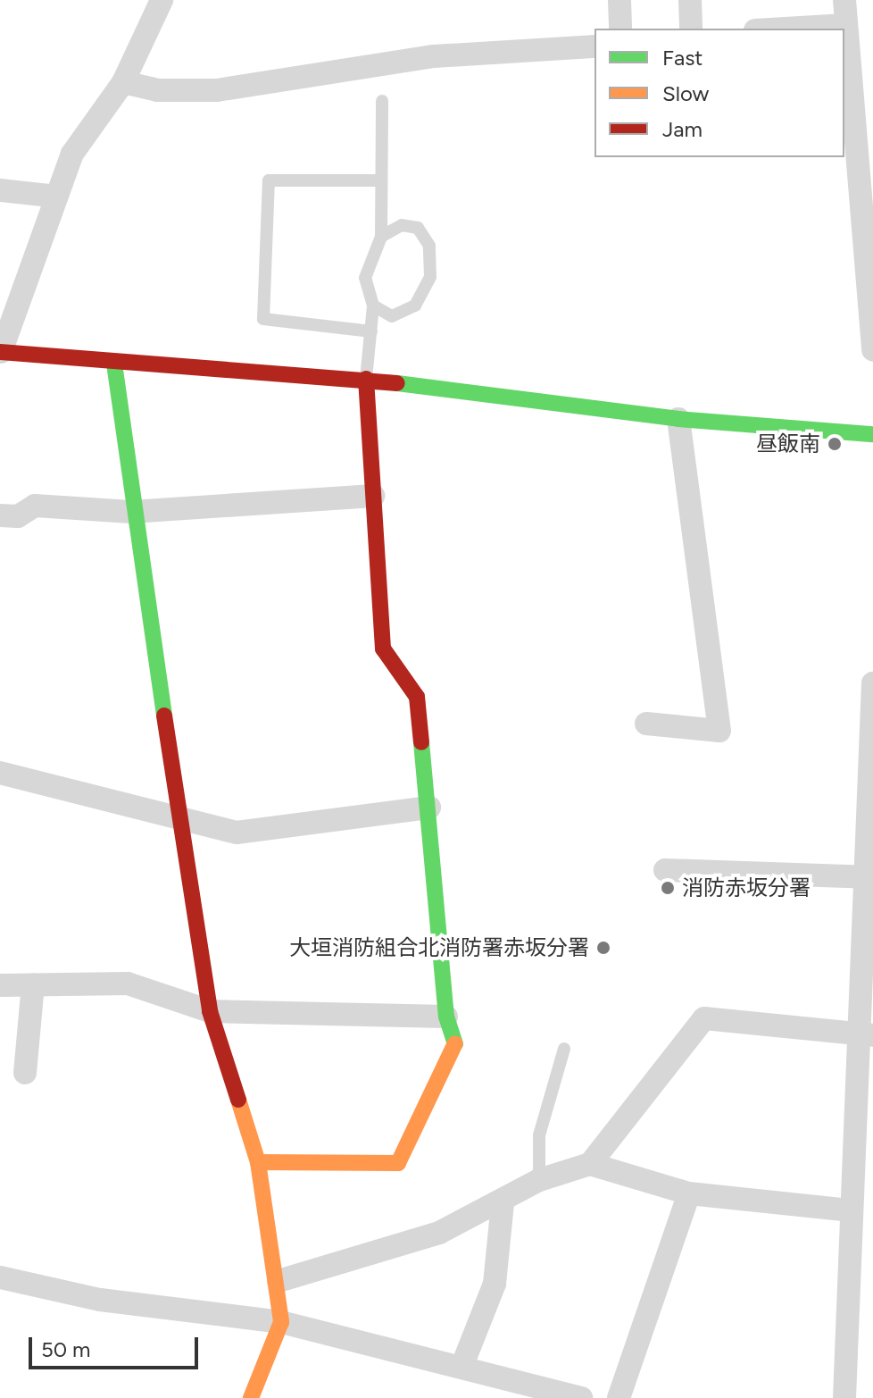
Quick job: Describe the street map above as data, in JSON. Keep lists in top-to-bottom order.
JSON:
{
  "places": ["昼飯南", "消防赤坂分署", "大垣消防組合北消防署赤坂分署"],
  "legend": ["Fast", "Slow", "Jam"],
  "scale_bar": "50 m"
}
